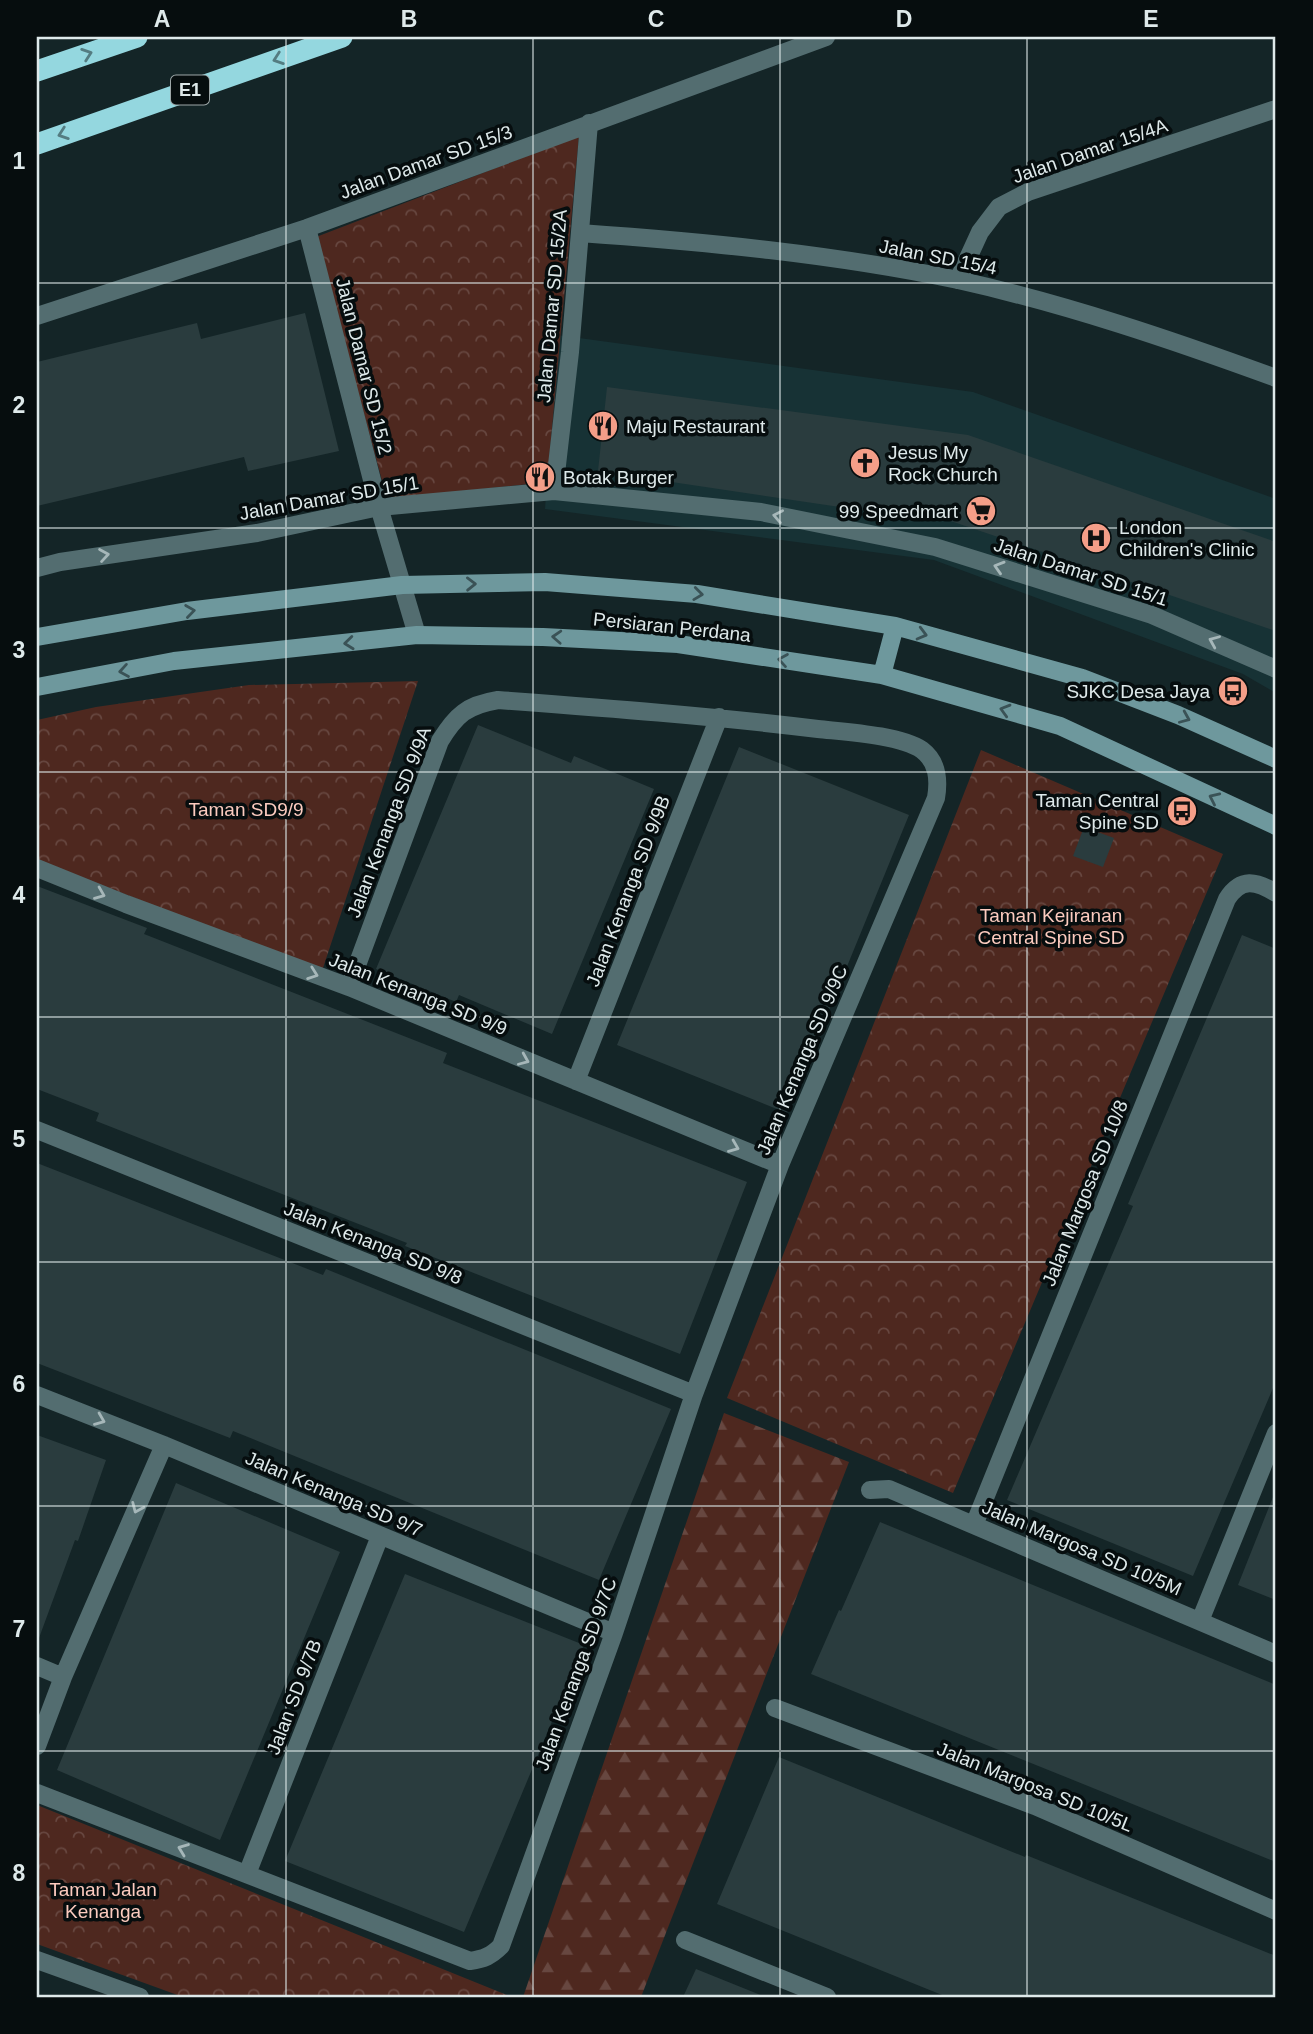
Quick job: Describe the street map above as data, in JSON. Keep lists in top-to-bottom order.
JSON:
{
  "streets": {
    "highway": ["E1"],
    "main road": ["Persiaran Perdana"],
    "street": [
      "Jalan Damar 15/4A",
      "Jalan Damar SD 15/3",
      "Jalan SD 15/4",
      "Jalan Damar SD 15/2A",
      "Jalan Damar SD 15/2",
      "Jalan Damar SD 15/1",
      "Jalan Kenanga SD 9/9A",
      "Jalan Kenanga SD 9/9B",
      "Jalan Kenanga SD 9/9",
      "Jalan Kenanga SD 9/9C",
      "Jalan Margosa SD 10/8",
      "Jalan Kenanga SD 9/8",
      "Jalan Kenanga SD 9/7",
      "Jalan Margosa SD 10/5M",
      "Jalan Kenanga SD 9/7C",
      "Jalan SD 9/7B",
      "Jalan Margosa SD 10/5L"
    ]
  },
  "crossings": [
    ["Jalan Damar 15/4A", "Jalan SD 15/4"],
    ["Jalan Damar SD 15/3", "Jalan Damar SD 15/2A"],
    ["Jalan Damar SD 15/3", "Jalan Damar SD 15/2"],
    ["Jalan SD 15/4", "Jalan Damar SD 15/2A"],
    ["Jalan Damar SD 15/2A", "Jalan Damar SD 15/1"],
    ["Jalan Damar SD 15/2", "Jalan Damar SD 15/1"],
    ["Jalan Damar SD 15/2", "Persiaran Perdana"],
    ["Jalan Kenanga SD 9/9A", "Jalan Kenanga SD 9/9B"],
    ["Jalan Kenanga SD 9/9A", "Jalan Kenanga SD 9/9"],
    ["Jalan Kenanga SD 9/9A", "Jalan Kenanga SD 9/9C"],
    ["Jalan Kenanga SD 9/9B", "Jalan Kenanga SD 9/9"],
    ["Jalan Kenanga SD 9/9", "Jalan Kenanga SD 9/9C"],
    ["Jalan Kenanga SD 9/9C", "Jalan Kenanga SD 9/8"],
    ["Jalan Kenanga SD 9/9C", "Jalan Kenanga SD 9/7C"],
    ["Jalan Margosa SD 10/8", "Jalan Margosa SD 10/5M"],
    ["Jalan Kenanga SD 9/8", "Jalan Kenanga SD 9/7C"],
    ["Jalan Kenanga SD 9/7", "Jalan Kenanga SD 9/7C"],
    ["Jalan Kenanga SD 9/7", "Jalan SD 9/7B"],
    ["Jalan Kenanga SD 9/7C", "Jalan SD 9/7B"]
  ],
  "one_way": ["Jalan Kenanga SD 9/9"],
  "parks": ["Taman SD9/9", "Taman Kejiranan Central Spine SD", "Taman Jalan Kenanga"],
  "places": {
    "restaurant": ["Maju Restaurant", "Botak Burger"],
    "church": ["Jesus My Rock Church"],
    "supermarket": ["99 Speedmart"],
    "hospital": ["London Children's Clinic"],
    "bus stop": ["SJKC Desa Jaya", "Taman Central Spine SD"]
  },
  "grid": {
    "columns": [
      "A",
      "B",
      "C",
      "D",
      "E"
    ],
    "rows": [
      "1",
      "2",
      "3",
      "4",
      "5",
      "6",
      "7",
      "8"
    ]
  }
}
